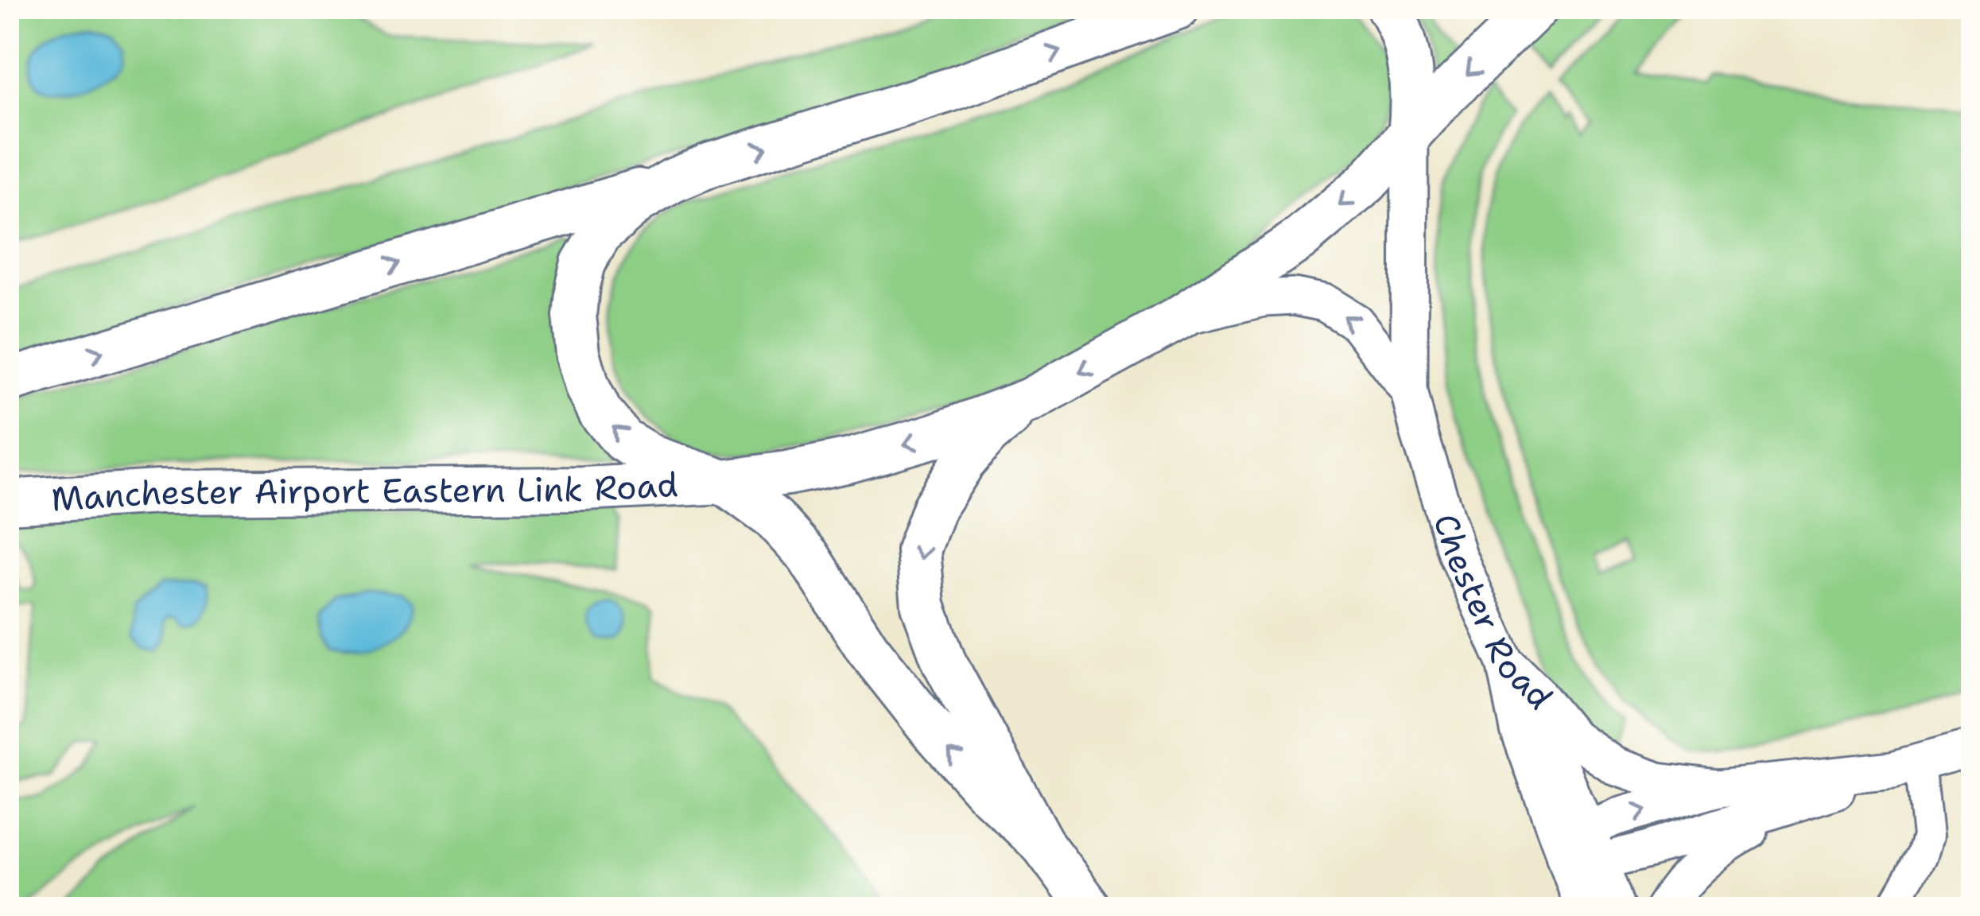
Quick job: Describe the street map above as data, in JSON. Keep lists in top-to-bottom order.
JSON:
{
  "streets": {
    "highway": ["Manchester Airport Eastern Link Road"],
    "main road": ["Chester Road"]
  }
}
